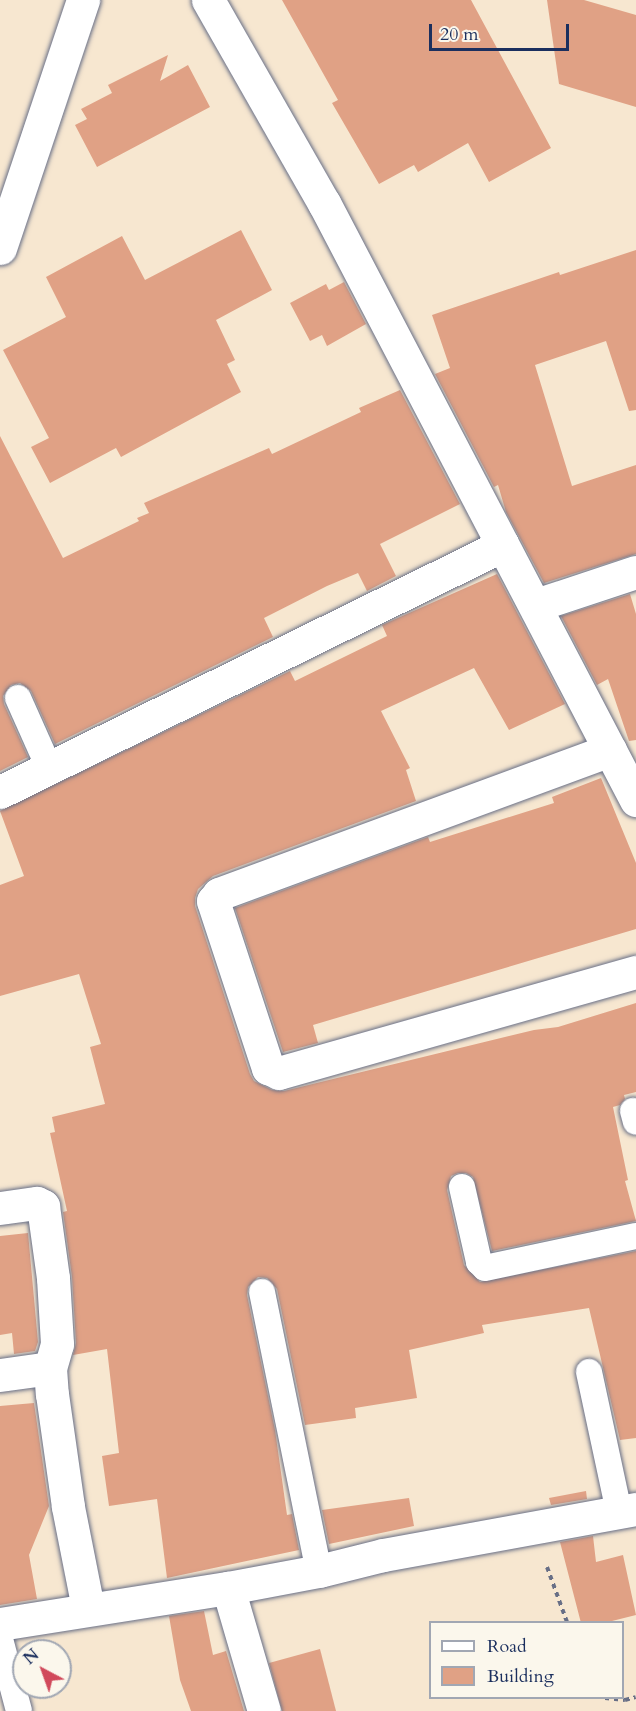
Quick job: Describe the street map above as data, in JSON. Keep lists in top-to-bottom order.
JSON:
{
  "legend": ["Road", "Building"],
  "scale_bar": "20 m",
  "north": "top left"
}
